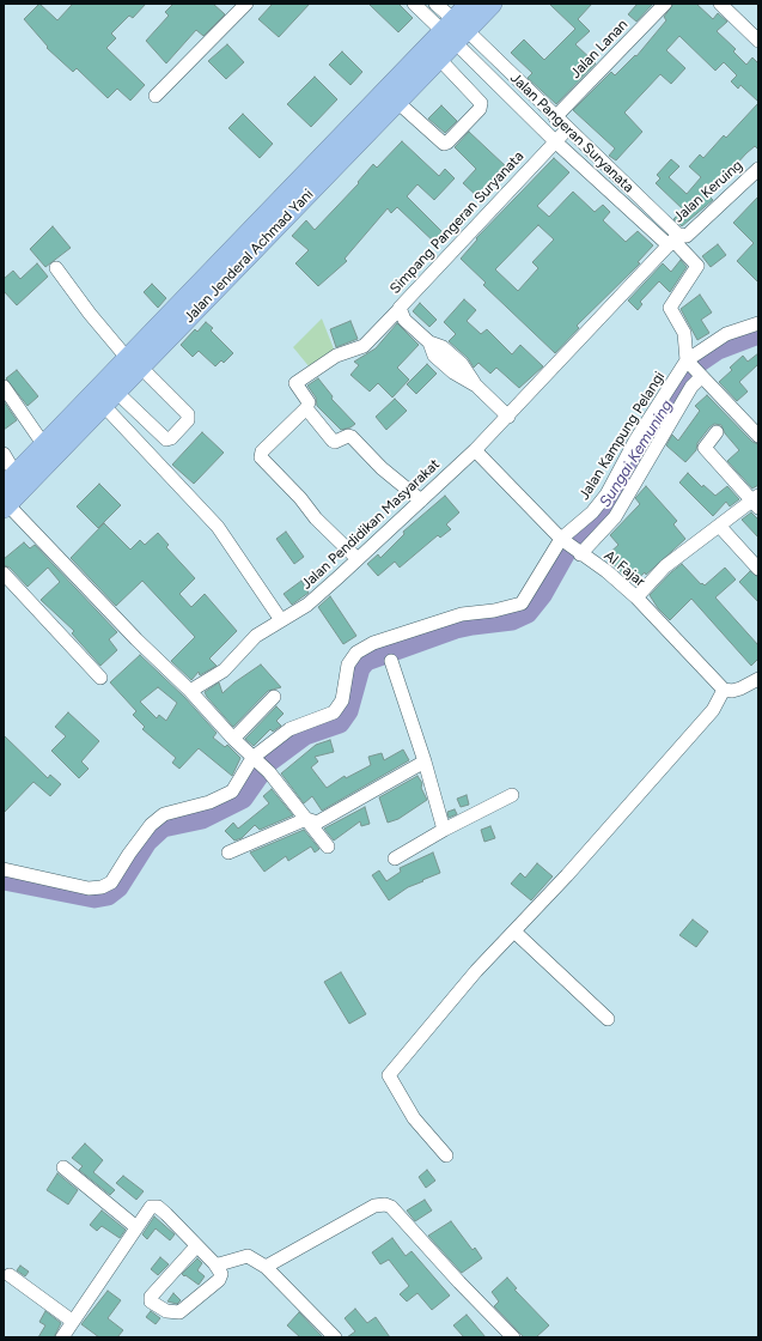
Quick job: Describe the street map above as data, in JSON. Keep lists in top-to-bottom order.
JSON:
{
  "streets": {
    "highway": ["Jalan Jenderal Achmad Yani"],
    "street": [
      "Jalan Lanan",
      "Jalan Pangeran Suryanata",
      "Jalan Keruing",
      "Simpang Pangeran Suryanata",
      "Jalan Kampung Pelangi",
      "Jalan Pendidikan Masyarakat",
      "Al Fajar"
    ]
  },
  "crossings": [
    ["Jalan Lanan", "Jalan Pangeran Suryanata"],
    ["Jalan Pangeran Suryanata", "Jalan Keruing"],
    ["Jalan Pangeran Suryanata", "Simpang Pangeran Suryanata"],
    ["Jalan Pangeran Suryanata", "Jalan Jenderal Achmad Yani"],
    ["Jalan Pangeran Suryanata", "Jalan Pendidikan Masyarakat"],
    ["Jalan Keruing", "Jalan Pendidikan Masyarakat"],
    ["Simpang Pangeran Suryanata", "Jalan Pendidikan Masyarakat"],
    ["Jalan Kampung Pelangi", "Al Fajar"],
    ["Jalan Pendidikan Masyarakat", "Al Fajar"]
  ],
  "water": ["Sungai Kemuning"]
}
